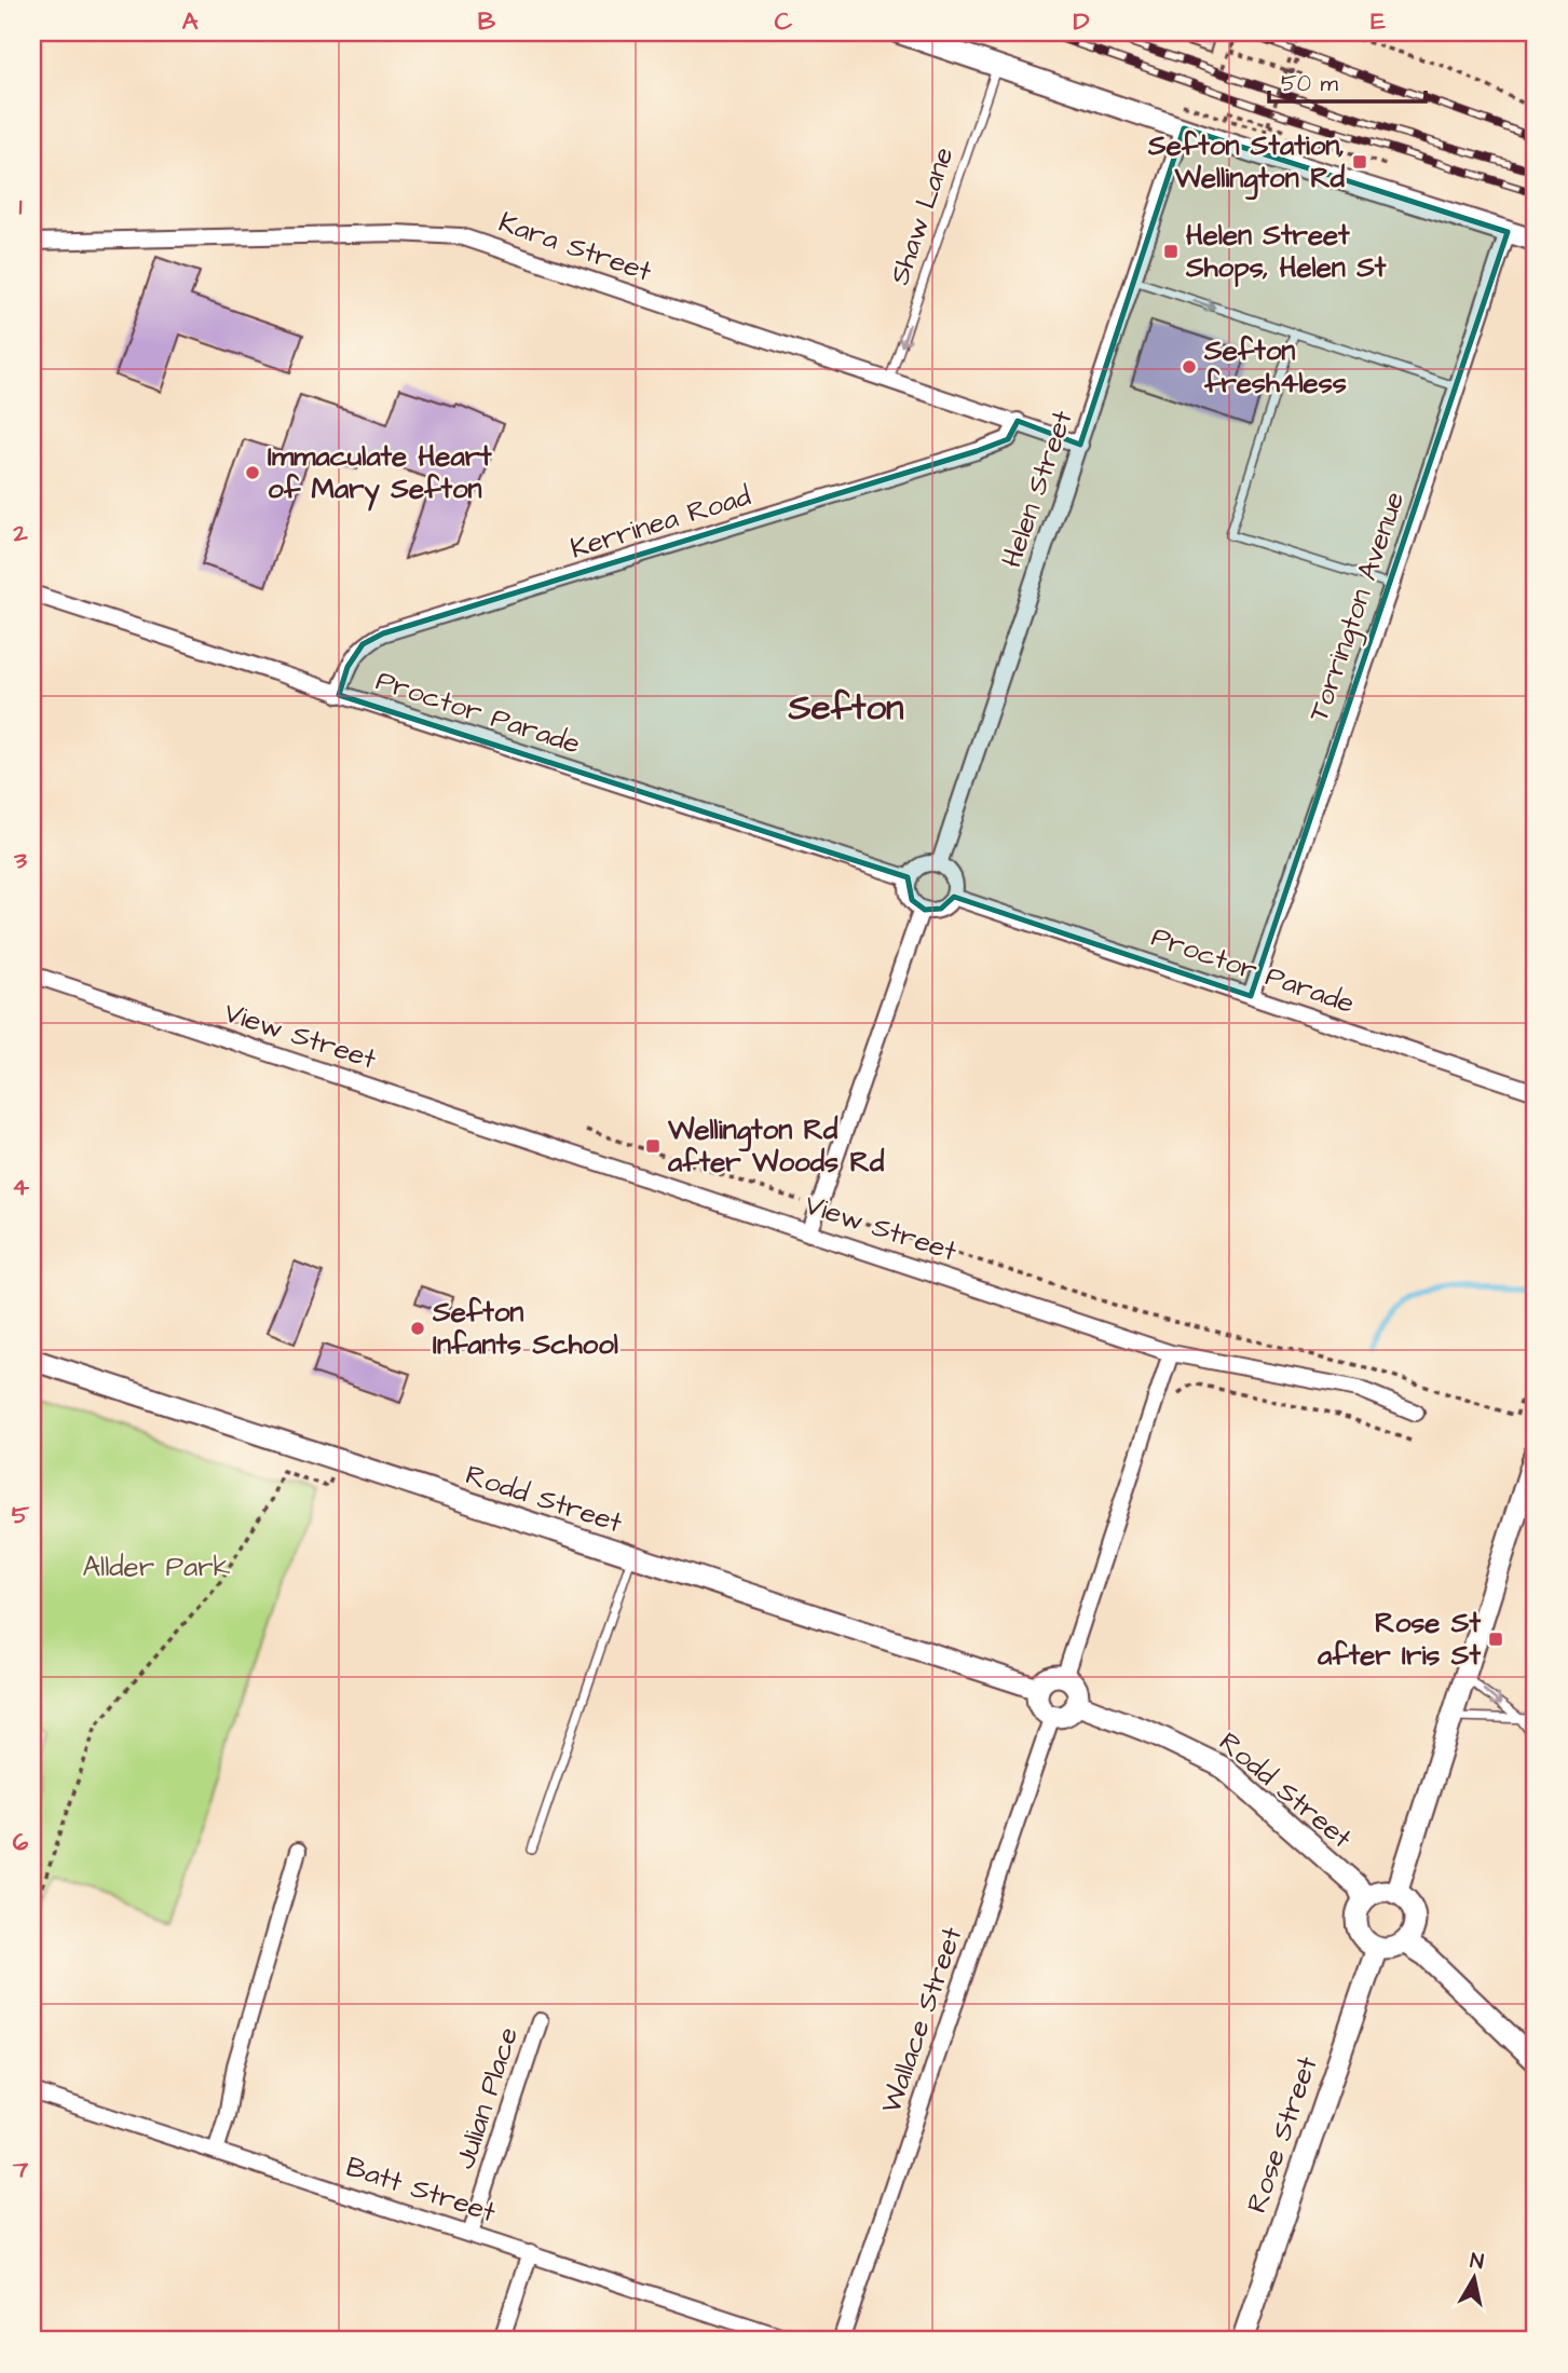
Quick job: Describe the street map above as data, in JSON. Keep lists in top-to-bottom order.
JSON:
{
  "streets": {
    "street": [
      "Kara Street",
      "Helen Street",
      "Kerrinea Road",
      "Torrington Avenue",
      "Proctor Parade",
      "View Street",
      "Rodd Street",
      "Wallace Street",
      "Julian Place",
      "Rose Street",
      "Batt Street"
    ],
    "lane": ["Shaw Lane"]
  },
  "crossings": [
    ["Shaw Lane", "Kara Street"],
    ["Kara Street", "Helen Street"],
    ["Kara Street", "Kerrinea Road"],
    ["Helen Street", "Proctor Parade"],
    ["Kerrinea Road", "Proctor Parade"],
    ["Torrington Avenue", "Proctor Parade"],
    ["Rodd Street", "Wallace Street"],
    ["Rodd Street", "Rose Street"],
    ["Julian Place", "Batt Street"]
  ],
  "one_way": ["Shaw Lane"],
  "districts": ["Sefton"],
  "parks": ["Allder Park"],
  "places": {
    "transit": [
      "Sefton Station, Wellington Rd",
      "Helen Street Shops, Helen St",
      "Wellington Rd after Woods Rd",
      "Rose St after Iris St"
    ],
    "other": ["Sefton fresh4less", "Immaculate Heart of Mary Sefton", "Sefton Infants School"]
  },
  "scale_bar": "50 m",
  "north": "top",
  "grid": {
    "columns": [
      "A",
      "B",
      "C",
      "D",
      "E"
    ],
    "rows": [
      "1",
      "2",
      "3",
      "4",
      "5",
      "6",
      "7"
    ]
  }
}
